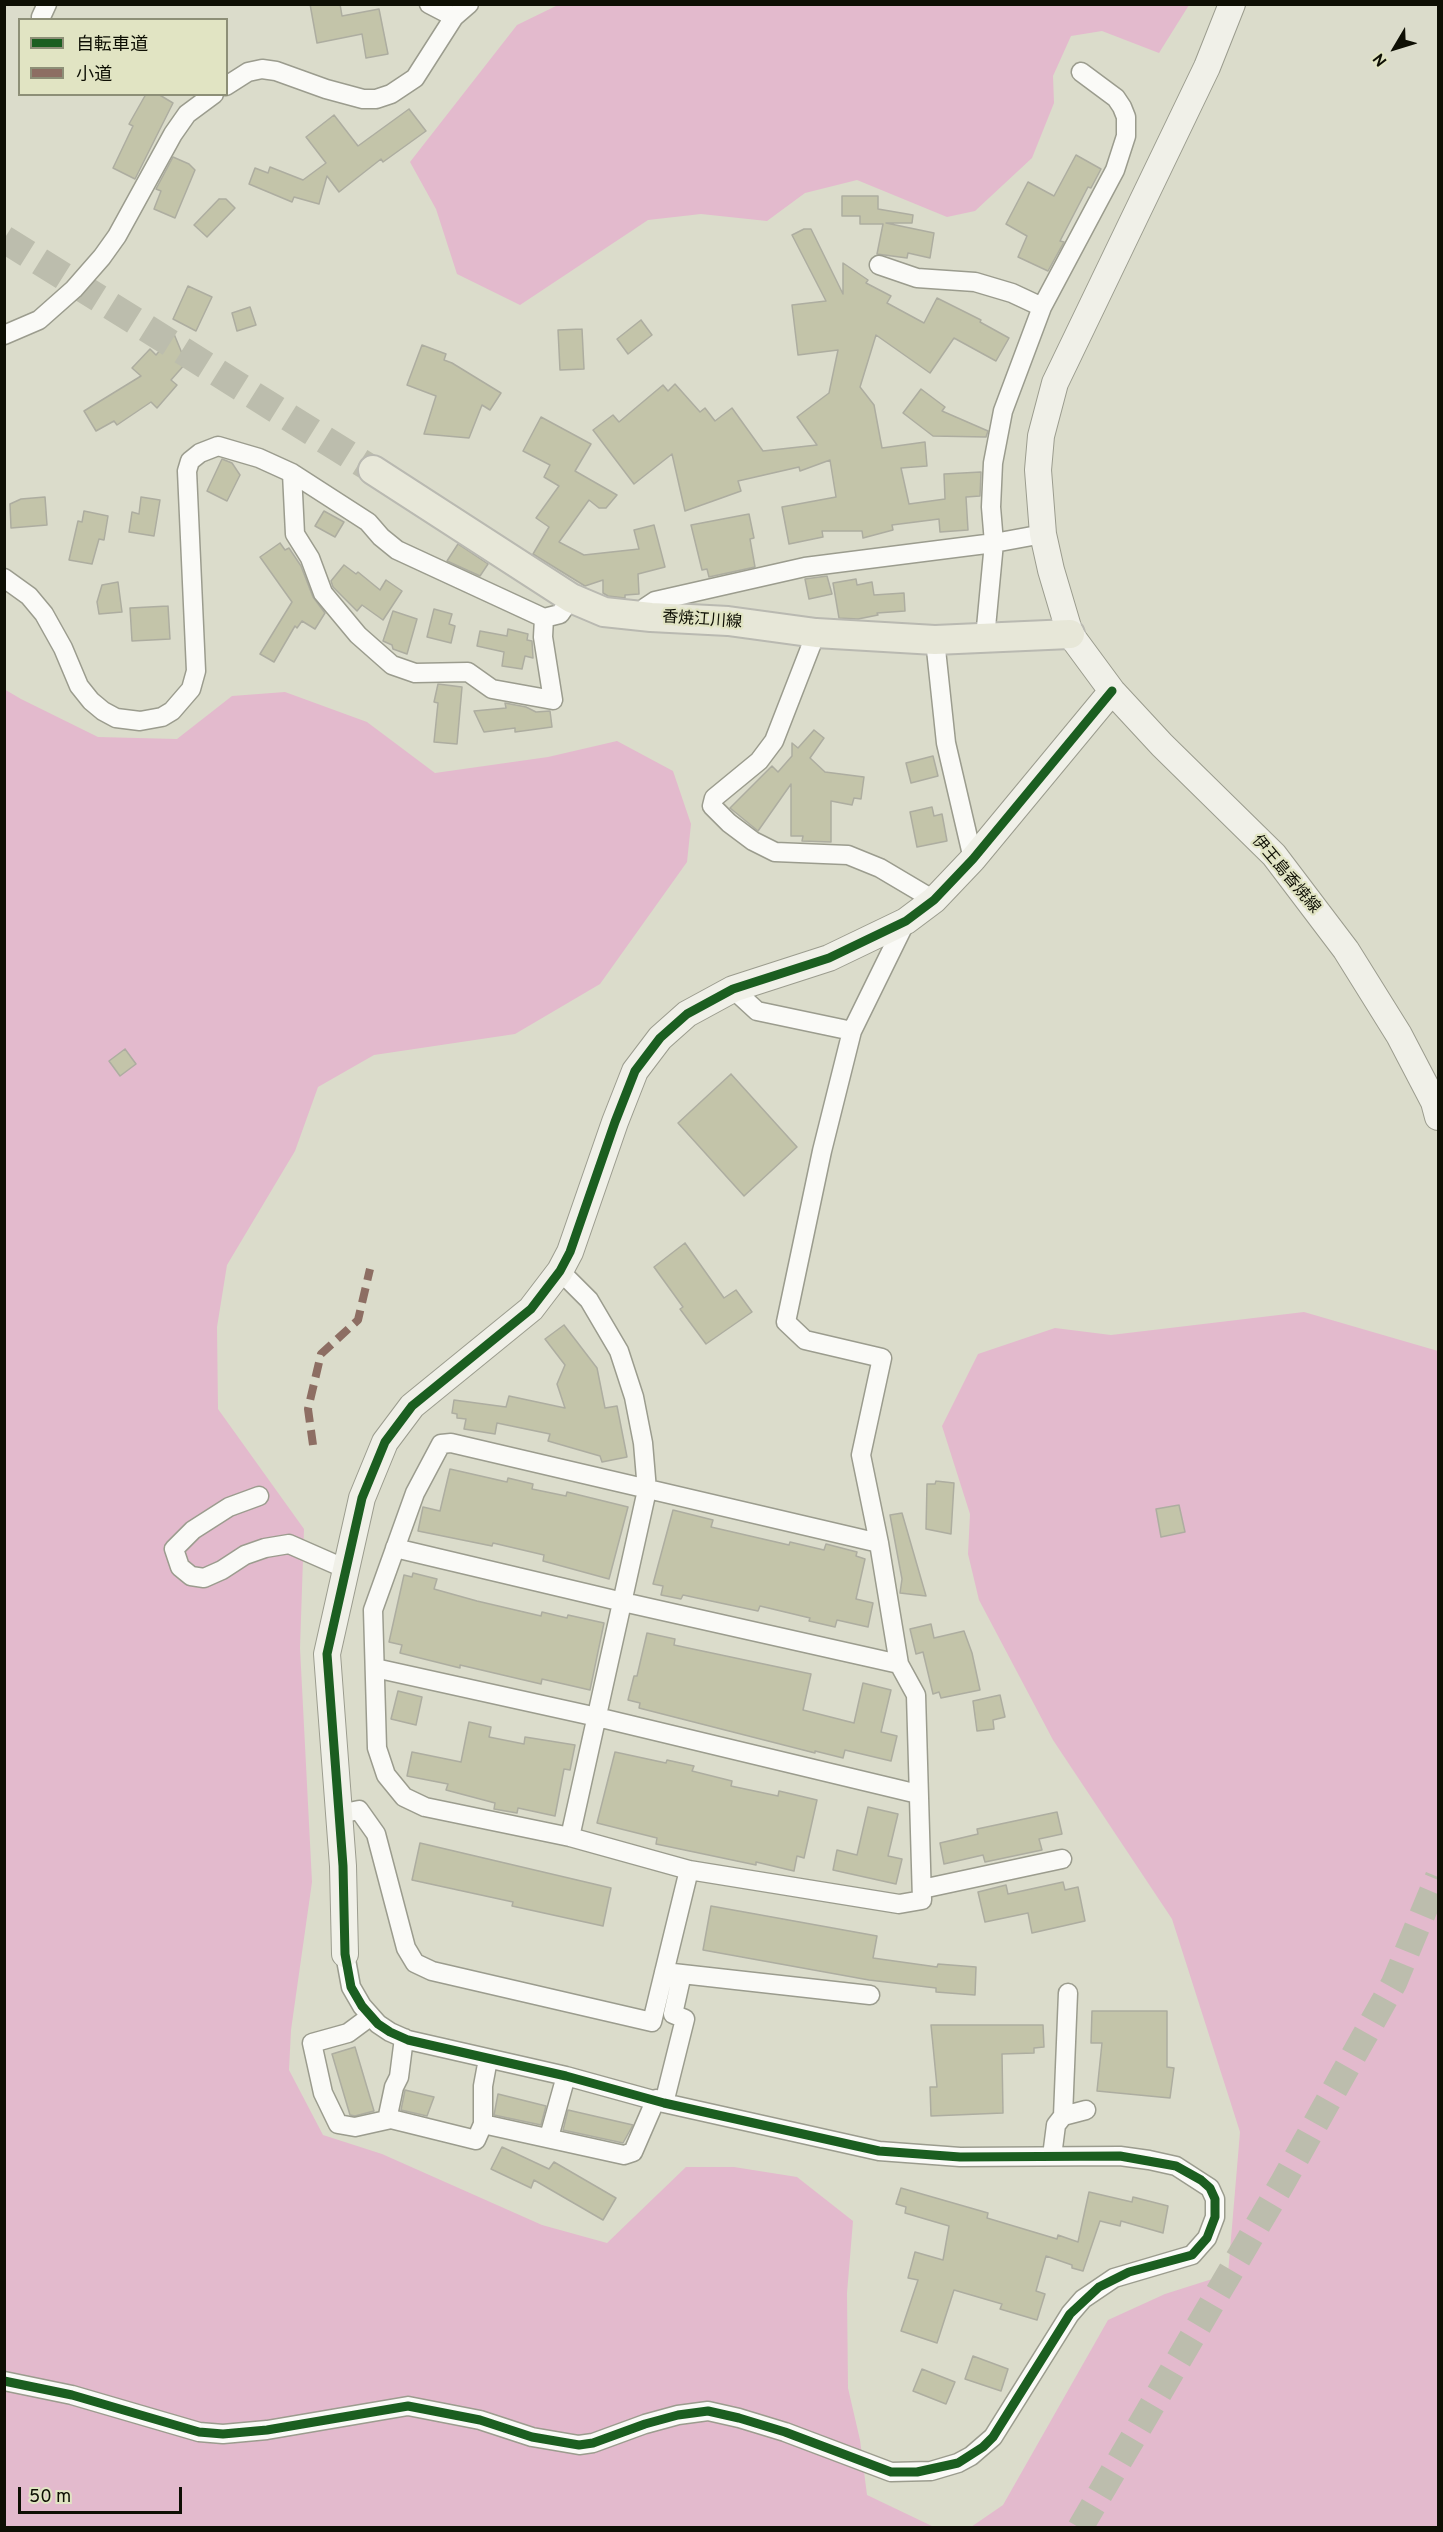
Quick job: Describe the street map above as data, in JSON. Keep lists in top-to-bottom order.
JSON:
{
  "streets": {
    "main road": ["香焼江川線"],
    "street": ["伊王島香焼線"]
  },
  "crossings": [
    ["香焼江川線", "伊王島香焼線"]
  ],
  "legend": ["自転車道", "小道"],
  "scale_bar": "50 m",
  "north": "bottom left"
}
